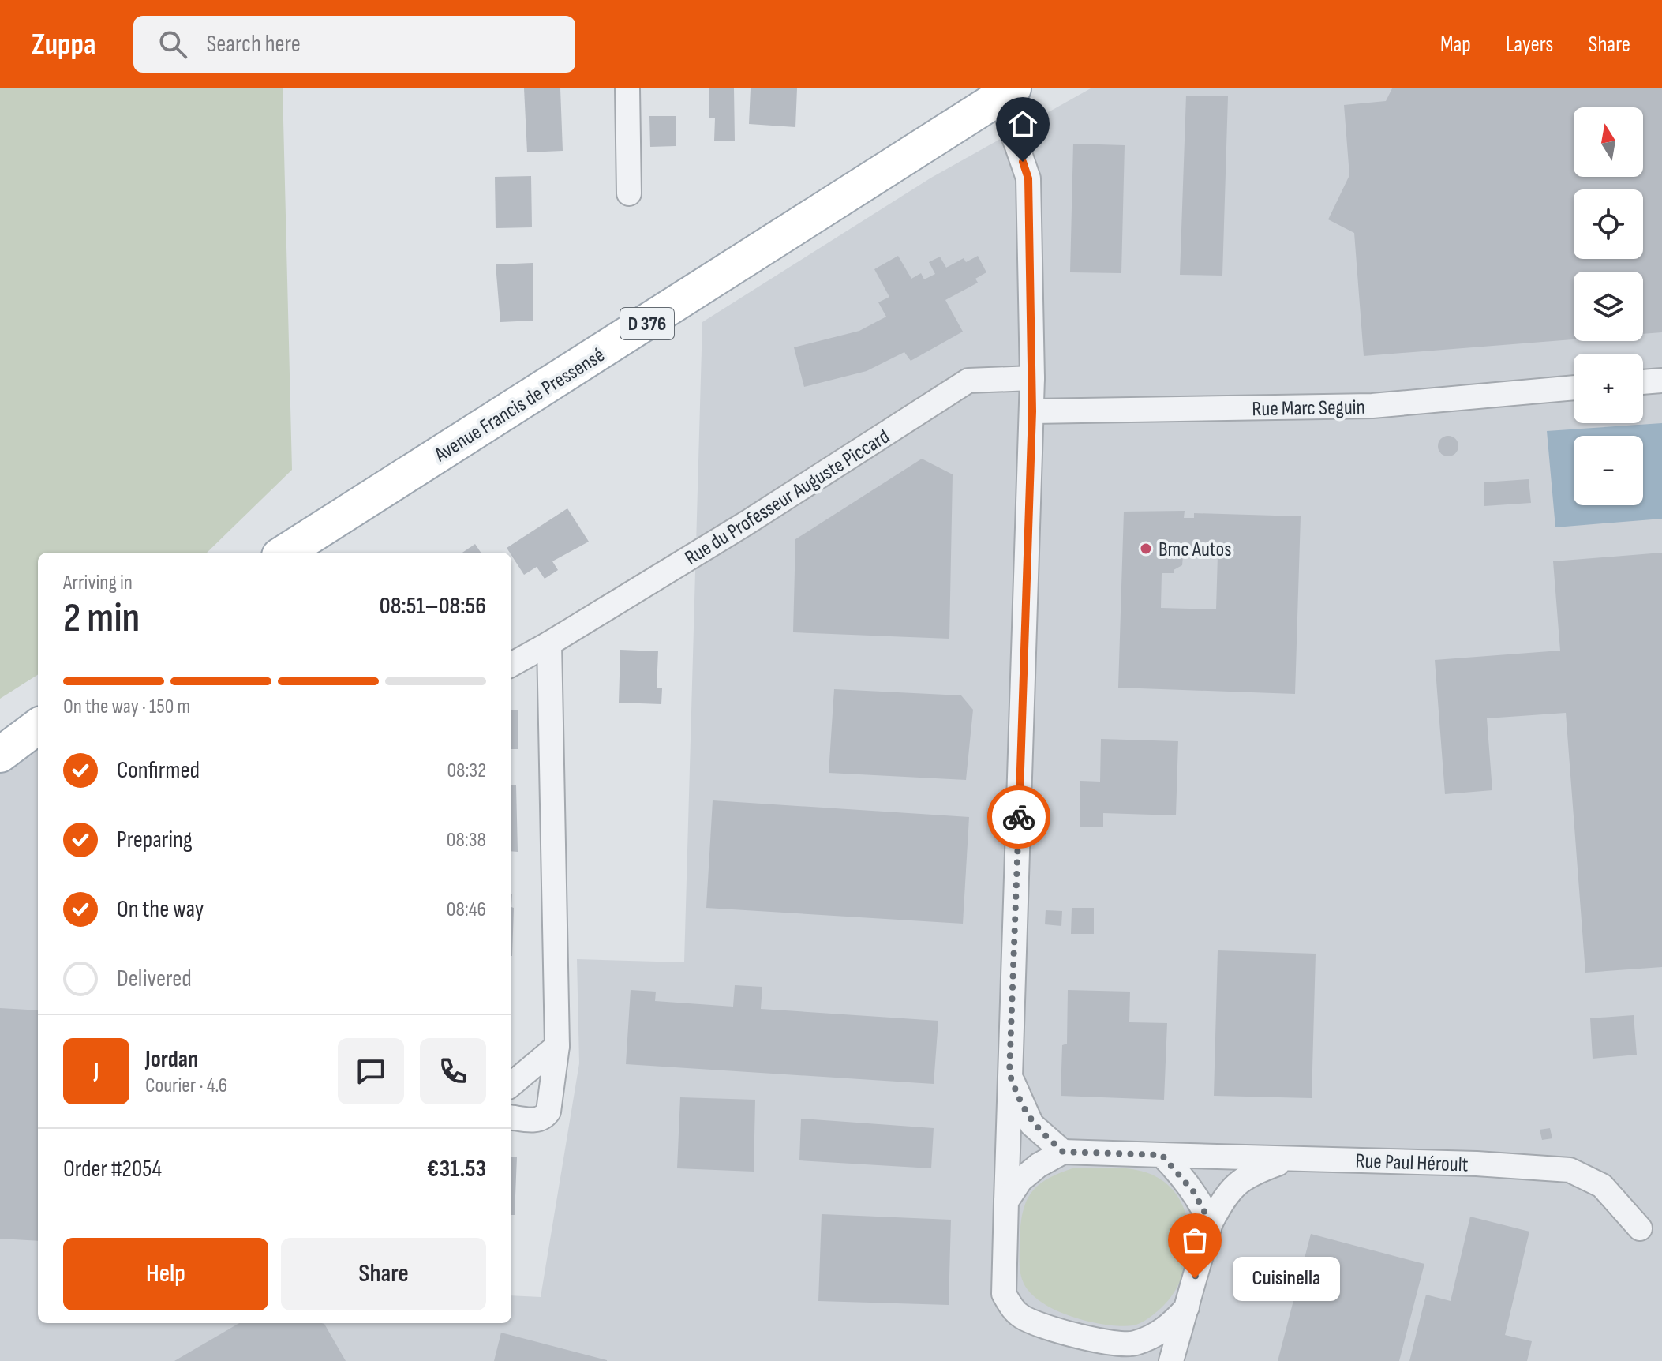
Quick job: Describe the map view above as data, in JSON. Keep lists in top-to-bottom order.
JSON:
{
  "streets": {
    "main road": ["D 376", "Avenue Francis de Pressensé"],
    "street": ["Rue Marc Seguin", "Rue du Professeur Auguste Piccard", "Rue Paul Héroult"]
  },
  "places": ["Bmc Autos", "Cuisinella"],
  "north": "top",
  "page": {
    "header": "Zuppa",
    "search": "Search here",
    "nav": ["Map", "Layers", "Share"],
    "map_buttons": ["+", "−"],
    "heading": ["2 min", "Arriving in", "08:51–08:56"],
    "panel": [
      "Jordan",
      "Courier · 4.6",
      "Order #2054",
      "€31.53"
    ],
    "bar": "On the way · 150 m",
    "list": [
      ["Confirmed", "08:32"],
      ["Preparing", "08:38"],
      ["On the way", "08:46"],
      "Delivered"
    ],
    "round": "J",
    "buttons": ["Help", "Share"],
    "bubble": "Cuisinella"
  }
}
